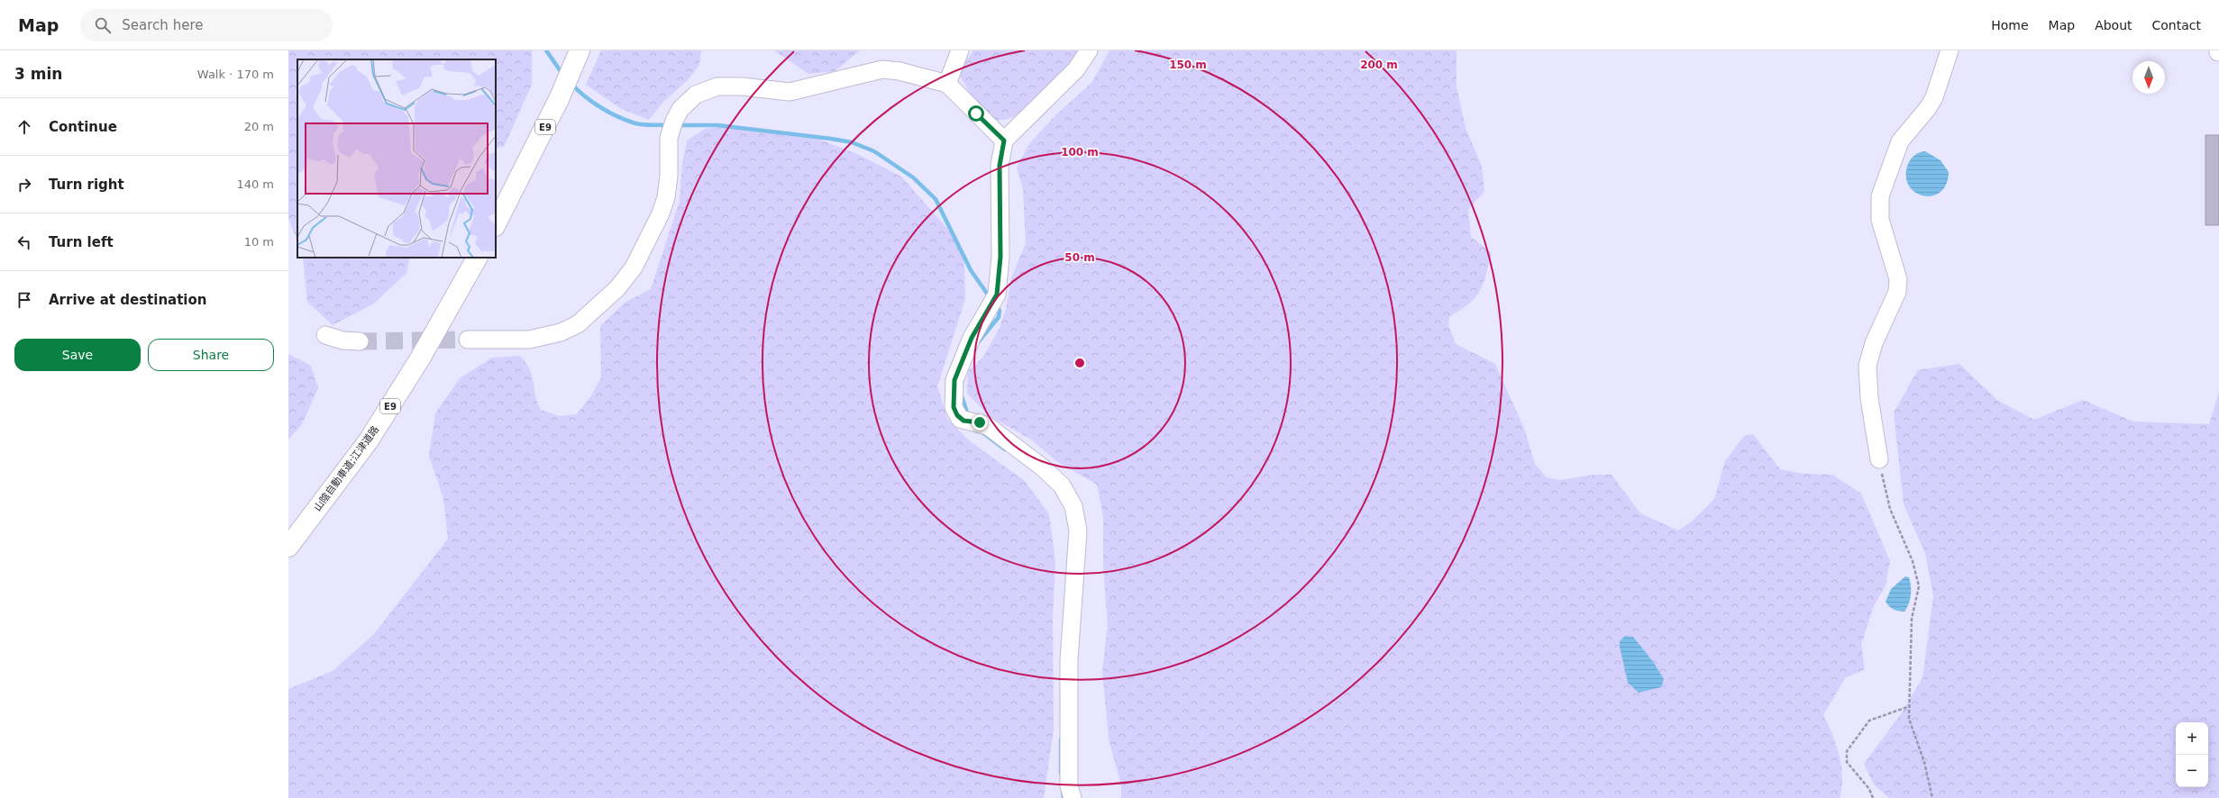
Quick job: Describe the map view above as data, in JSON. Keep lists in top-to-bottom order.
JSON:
{
  "streets": {
    "highway": ["E9", "山陰自動車道;江津道路"]
  },
  "north": "bottom",
  "page": {
    "header": "Map",
    "search": "Search here",
    "nav": [
      "Home",
      "Map",
      "About",
      "Contact"
    ],
    "heading": ["3 min", "Walk · 170 m"],
    "list": [
      ["Continue", "20 m"],
      ["Turn right", "140 m"],
      ["Turn left", "10 m"],
      "Arrive at destination"
    ],
    "buttons": ["Save", "Share"],
    "map_buttons": ["+", "−"]
  },
  "rings": [
    "200 m",
    "150 m",
    "100 m",
    "50 m"
  ]
}
